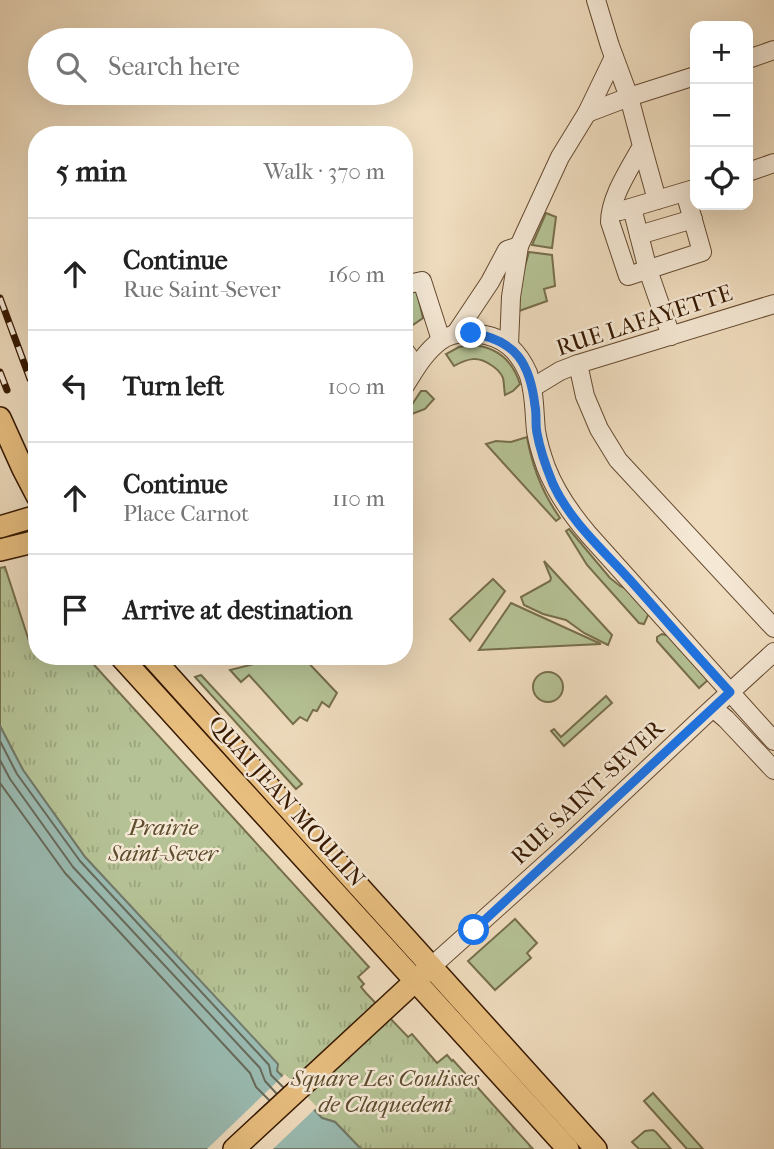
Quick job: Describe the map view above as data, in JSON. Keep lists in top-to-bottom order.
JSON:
{
  "streets": {
    "main road": ["QUAI JEAN MOULIN"],
    "street": ["RUE LAFAYETTE", "RUE SAINT-SEVER"]
  },
  "crossings": [
    ["RUE SAINT-SEVER", "QUAI JEAN MOULIN"]
  ],
  "parks": ["Prairie Saint-Sever", "Square Les Coulisses de Claquedent"],
  "page": {
    "map_buttons": ["+", "−"],
    "search": "Search here",
    "heading": ["5 min", "Walk · 370 m"],
    "list": [
      ["Continue", "Rue Saint-Sever", "160 m"],
      ["Turn left", "100 m"],
      ["Continue", "Place Carnot", "110 m"],
      "Arrive at destination"
    ]
  }
}
